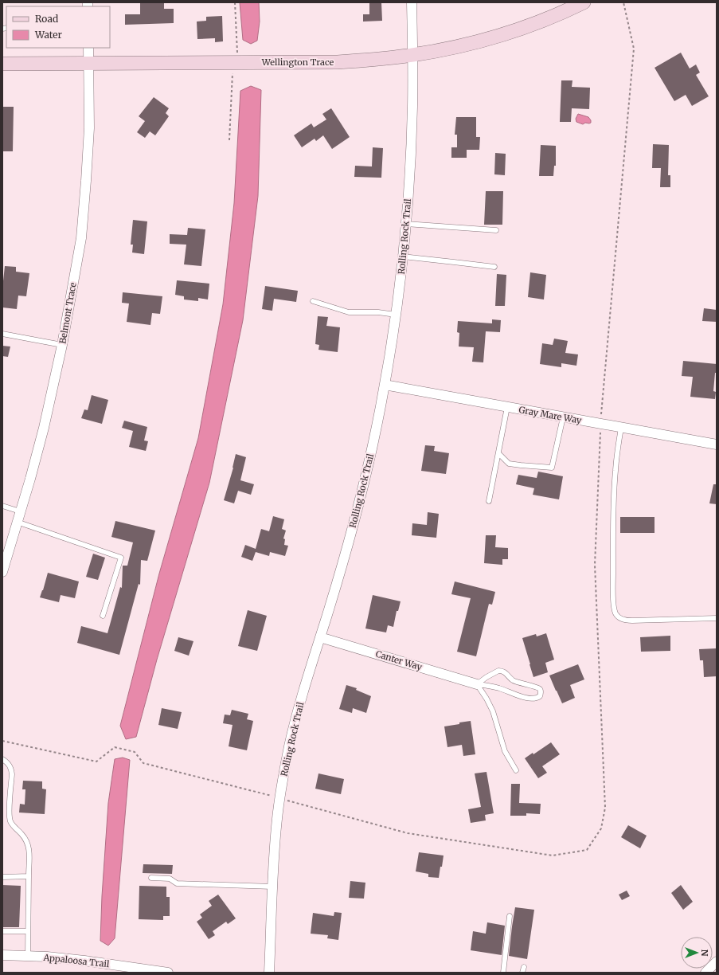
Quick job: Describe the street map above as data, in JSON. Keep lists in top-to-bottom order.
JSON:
{
  "streets": {
    "street": [
      "Wellington Trace",
      "Rolling Rock Trail",
      "Belmont Trace",
      "Gray Mare Way",
      "Canter Way",
      "Appaloosa Trail"
    ]
  },
  "crossings": [
    ["Wellington Trace", "Rolling Rock Trail"],
    ["Wellington Trace", "Belmont Trace"],
    ["Rolling Rock Trail", "Gray Mare Way"],
    ["Rolling Rock Trail", "Canter Way"]
  ],
  "legend": ["Road", "Water"],
  "north": "right"
}
